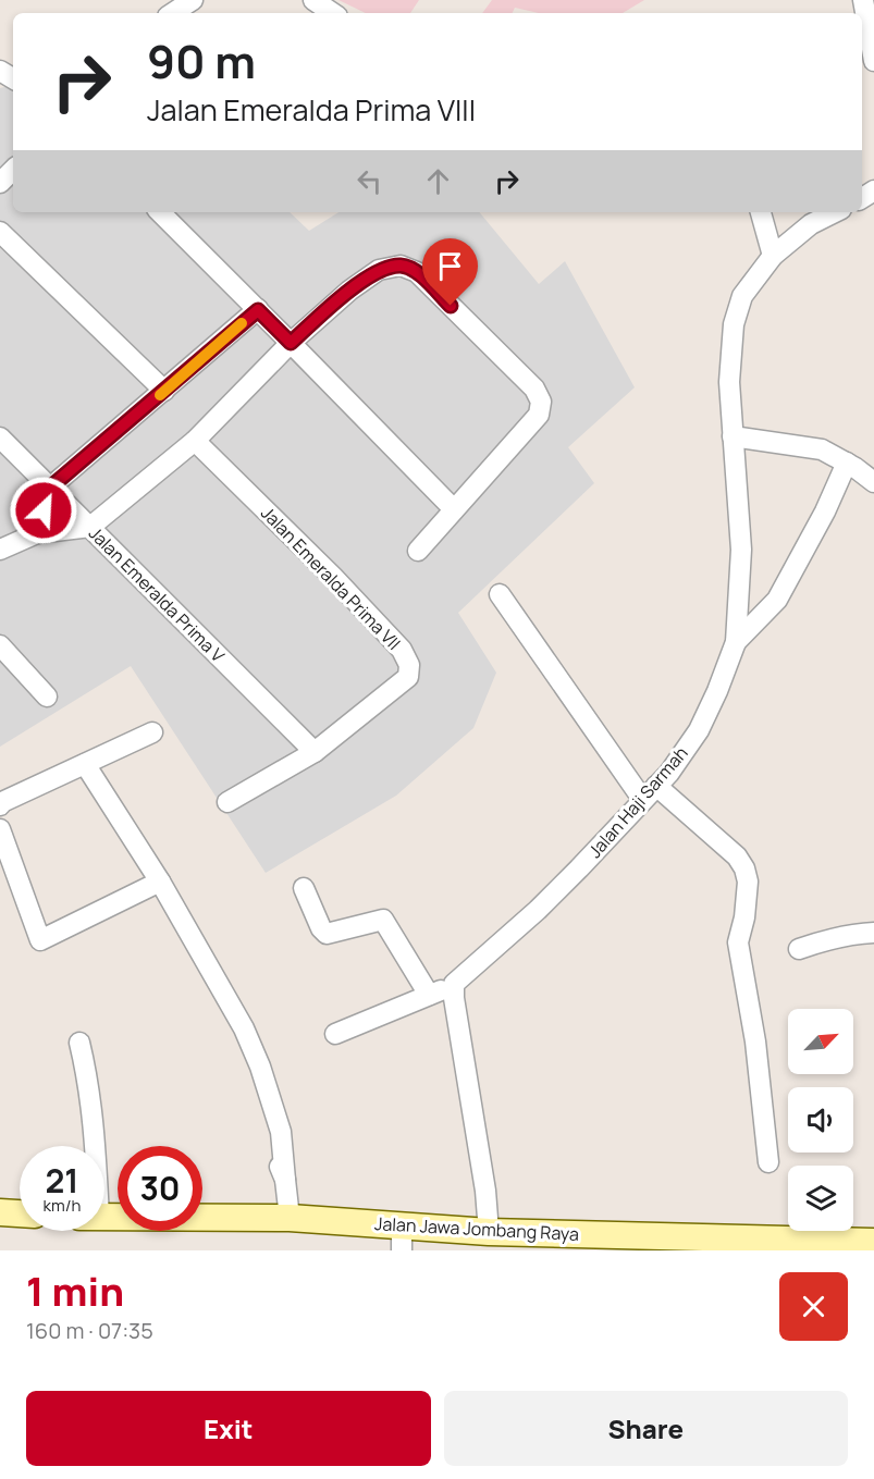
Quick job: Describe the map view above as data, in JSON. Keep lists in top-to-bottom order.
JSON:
{
  "streets": {
    "main road": ["Jalan Jawa Jombang Raya"],
    "street": ["Jalan Emeralda Prima VII", "Jalan Emeralda Prima V", "Jalan Haji Sarmah"]
  },
  "crossings": [
    ["Jalan Emeralda Prima VII", "Jalan Emeralda Prima V"]
  ],
  "north": "top right",
  "page": {
    "turn": ["90 m", "Jalan Emeralda Prima VIII"],
    "speed": "21 km/h",
    "limit": "30",
    "heading": ["1 min", "160 m · 07:35"],
    "buttons": ["Exit", "Share"]
  }
}
